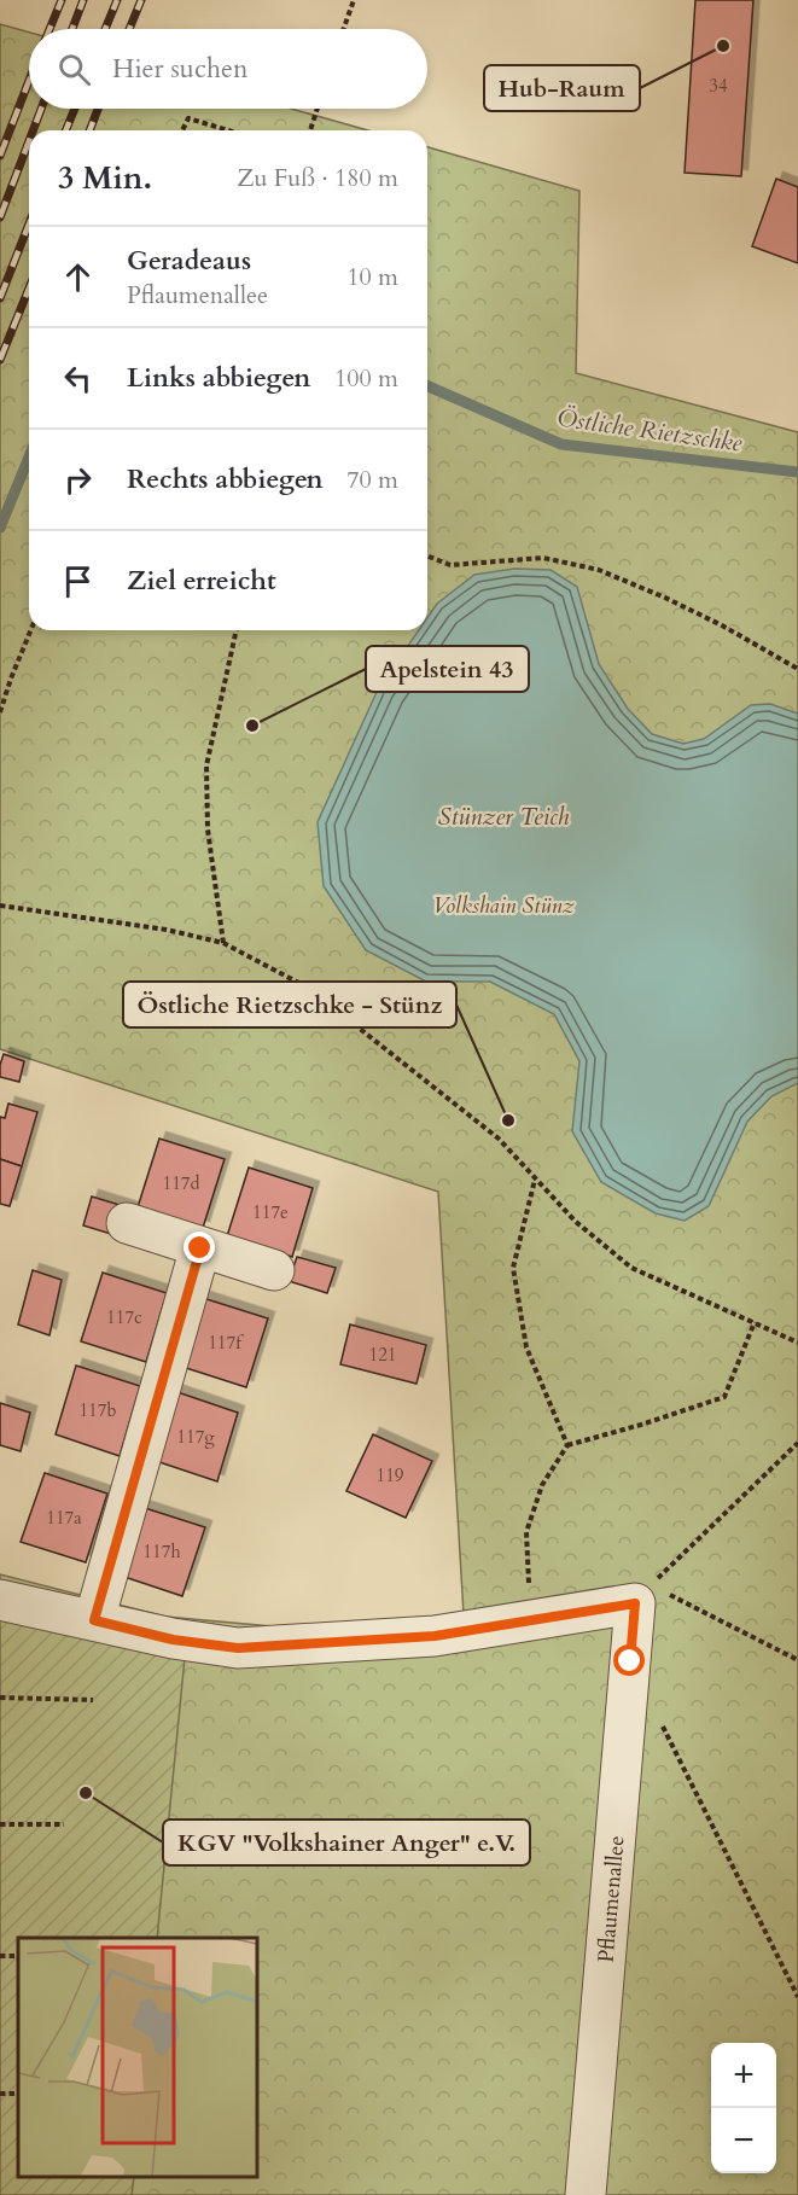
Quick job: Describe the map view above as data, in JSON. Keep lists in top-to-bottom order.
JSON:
{
  "streets": {
    "street": ["Pflaumenallee"]
  },
  "water": ["Östliche Rietzschke", "Stünzer Teich"],
  "parks": ["Volkshain Stünz"],
  "places": [
    "Hub-Raum",
    "Apelstein 43",
    "Östliche Rietzschke - Stünz",
    "KGV \"Volkshainer Anger\" e.V."
  ],
  "house_numbers": [
    "34",
    "117d",
    "117e",
    "117c",
    "117f",
    "121",
    "117b",
    "117g",
    "119",
    "117a",
    "117h"
  ],
  "page": {
    "search": "Hier suchen",
    "heading": ["3 Min.", "Zu Fuß · 180 m"],
    "list": [
      ["Geradeaus", "Pflaumenallee", "10 m"],
      ["Links abbiegen", "100 m"],
      ["Rechts abbiegen", "70 m"],
      "Ziel erreicht"
    ],
    "map_buttons": ["+", "−"]
  }
}
